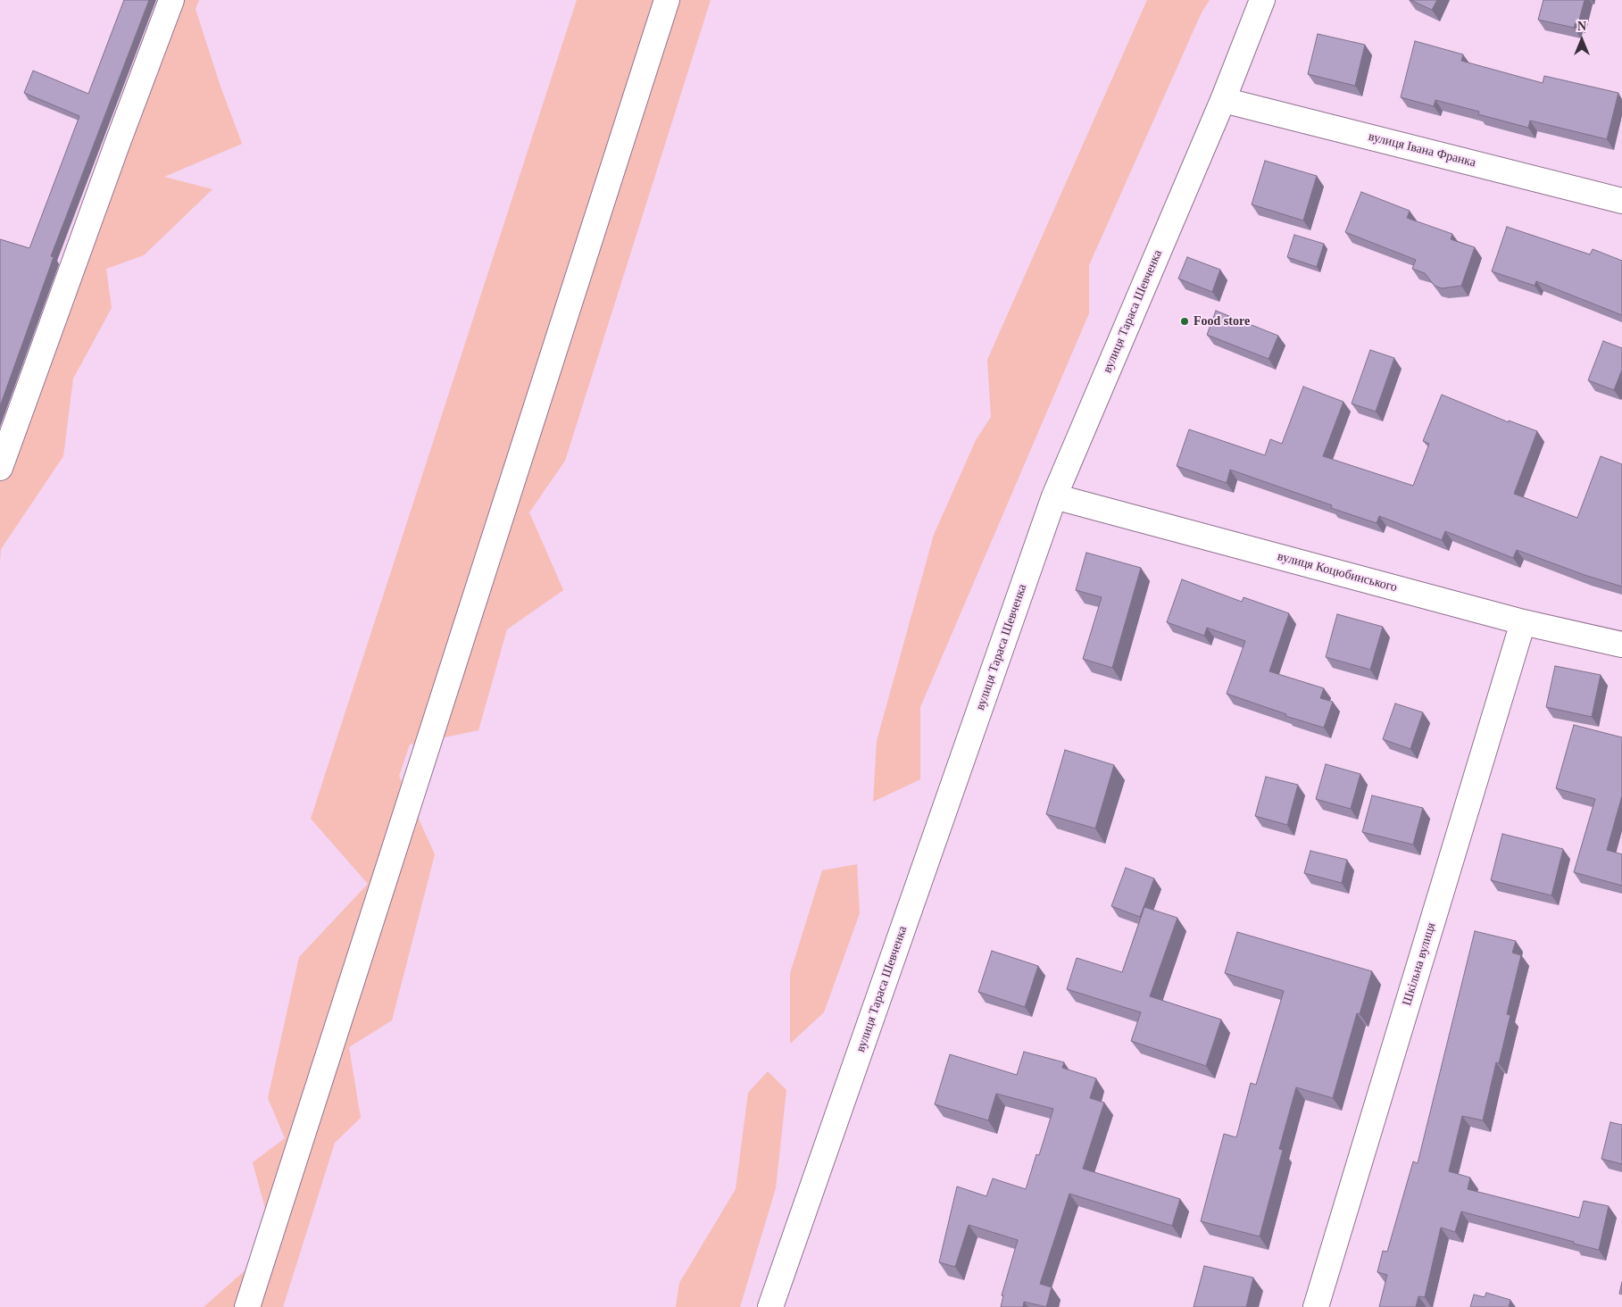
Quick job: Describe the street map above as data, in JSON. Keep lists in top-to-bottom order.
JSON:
{
  "streets": {
    "street": [
      "вулиця Івана Франка",
      "вулиця Тараса Шевченка",
      "вулиця Коцюбинського",
      "Шкільна вулиця"
    ]
  },
  "crossings": [
    ["вулиця Івана Франка", "вулиця Тараса Шевченка"],
    ["вулиця Тараса Шевченка", "вулиця Коцюбинського"],
    ["вулиця Коцюбинського", "Шкільна вулиця"]
  ],
  "places": ["Food store"],
  "north": "top"
}
